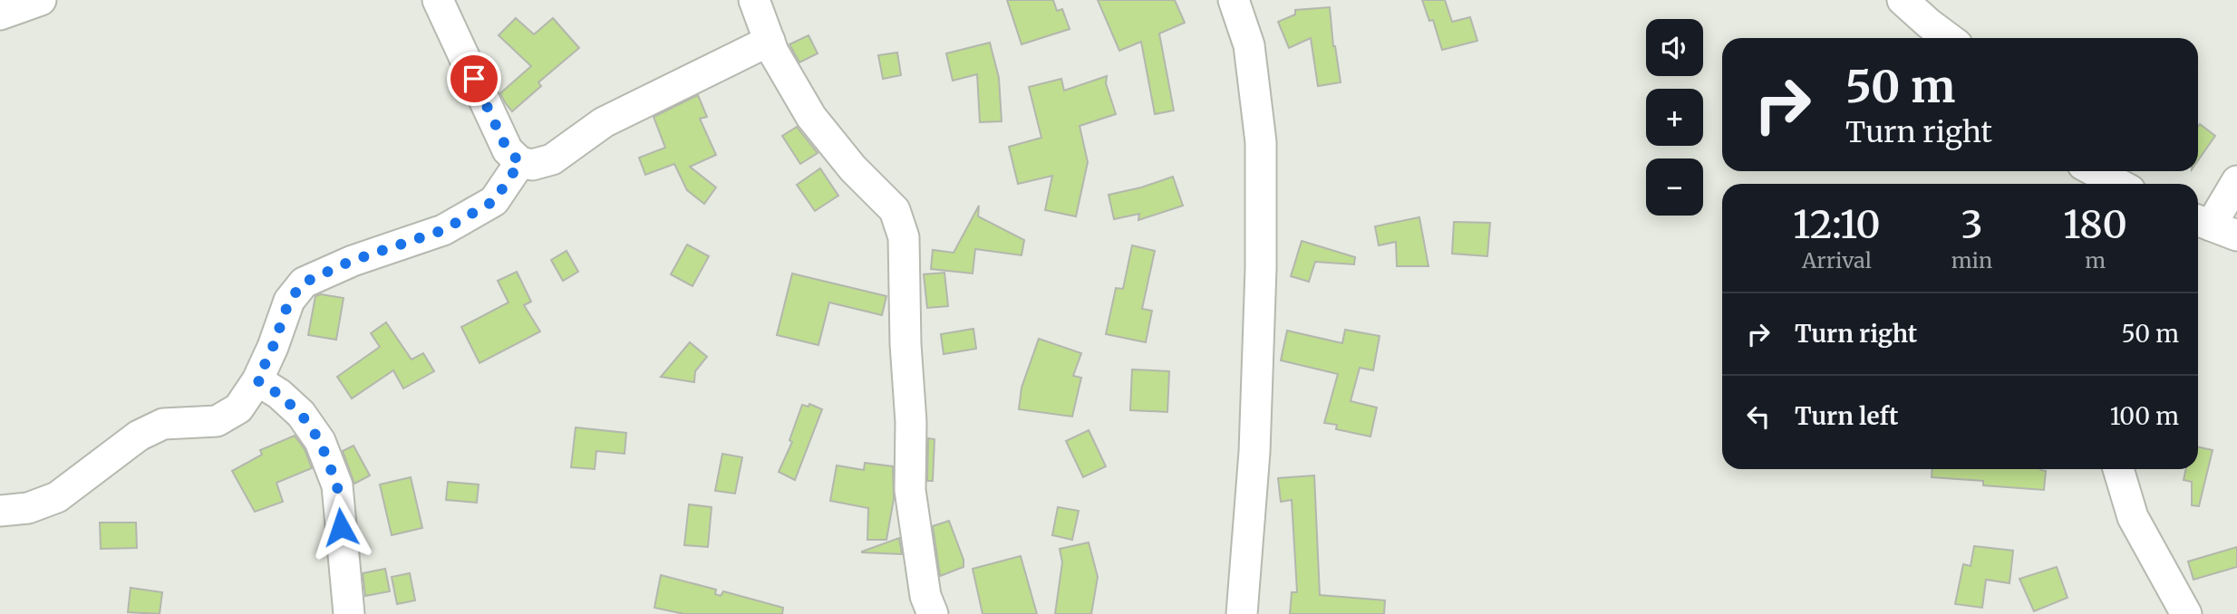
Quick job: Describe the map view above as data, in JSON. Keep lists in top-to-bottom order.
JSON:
{
  "page": {
    "map_buttons": ["+", "−"],
    "turn": ["50 m", "Turn right"],
    "eta": [
      "12:10",
      "Arrival",
      "3",
      "min",
      "180",
      "m"
    ],
    "list": [
      {
        "name": "Turn right",
        "value": "50 m"
      },
      {
        "name": "Turn left",
        "value": "100 m"
      }
    ]
  }
}
